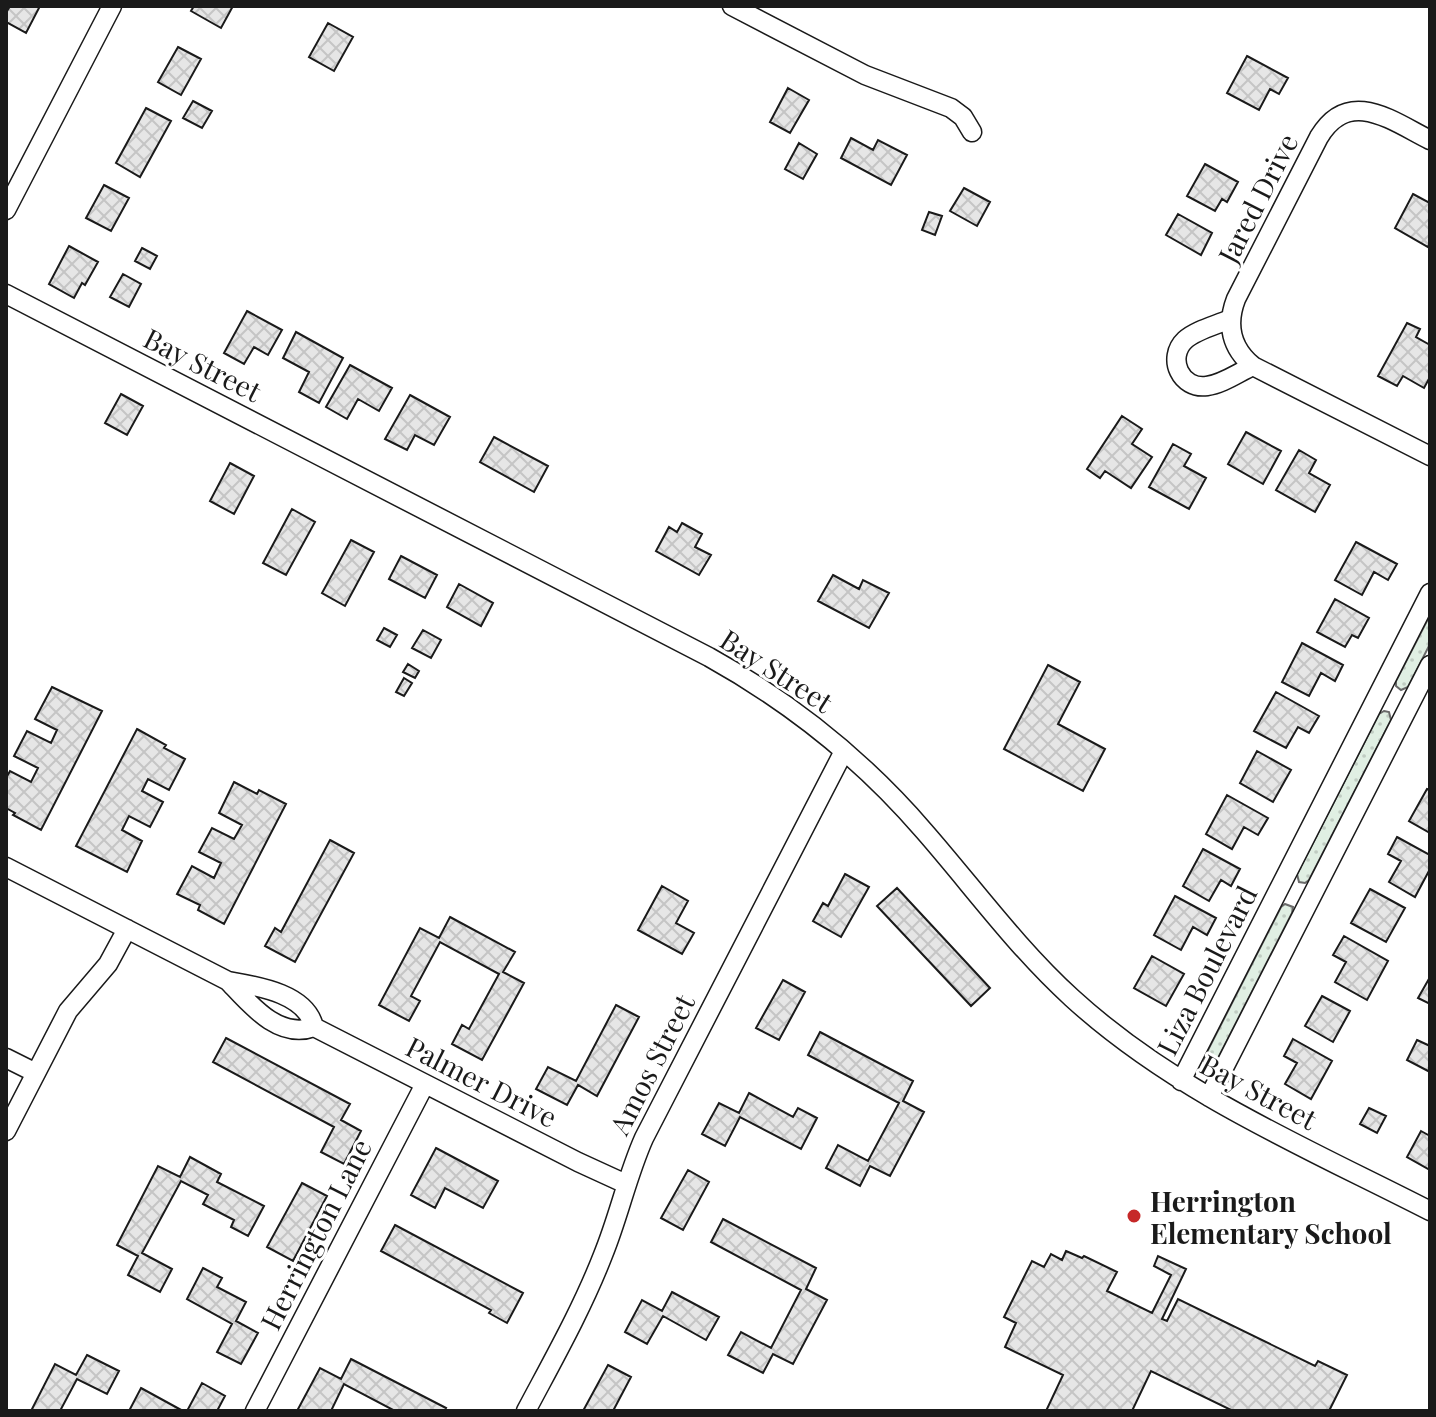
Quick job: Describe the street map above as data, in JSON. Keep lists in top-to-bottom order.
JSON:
{
  "streets": {
    "street": [
      "Jared Drive",
      "Bay Street",
      "Liza Boulevard",
      "Amos Street",
      "Palmer Drive",
      "Herrington Lane"
    ]
  },
  "crossings": [
    ["Bay Street", "Liza Boulevard"],
    ["Bay Street", "Amos Street"],
    ["Amos Street", "Palmer Drive"],
    ["Palmer Drive", "Herrington Lane"]
  ],
  "places": ["Herrington Elementary School"]
}
